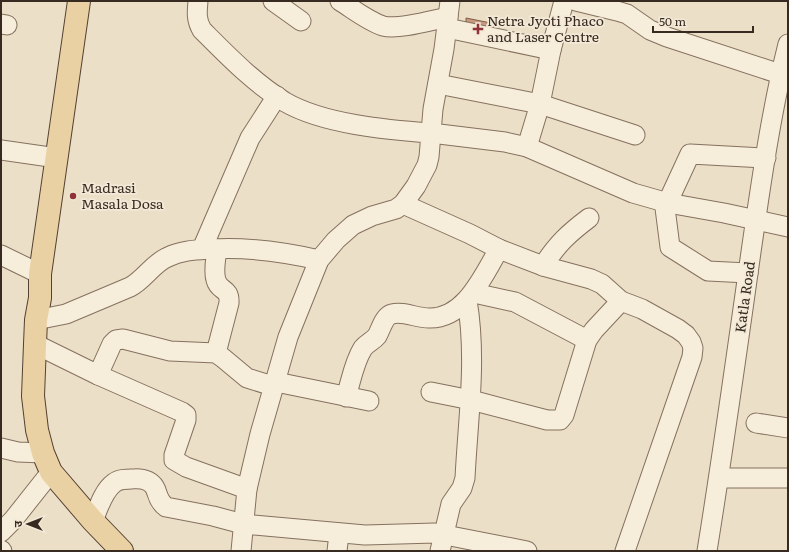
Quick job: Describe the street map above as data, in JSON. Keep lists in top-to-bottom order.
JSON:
{
  "streets": {
    "street": ["Katla Road"]
  },
  "places": {
    "health": ["Netra Jyoti Phaco and Laser Centre"],
    "other": ["Madrasi Masala Dosa"]
  },
  "scale_bar": "50 m",
  "north": "left"
}
